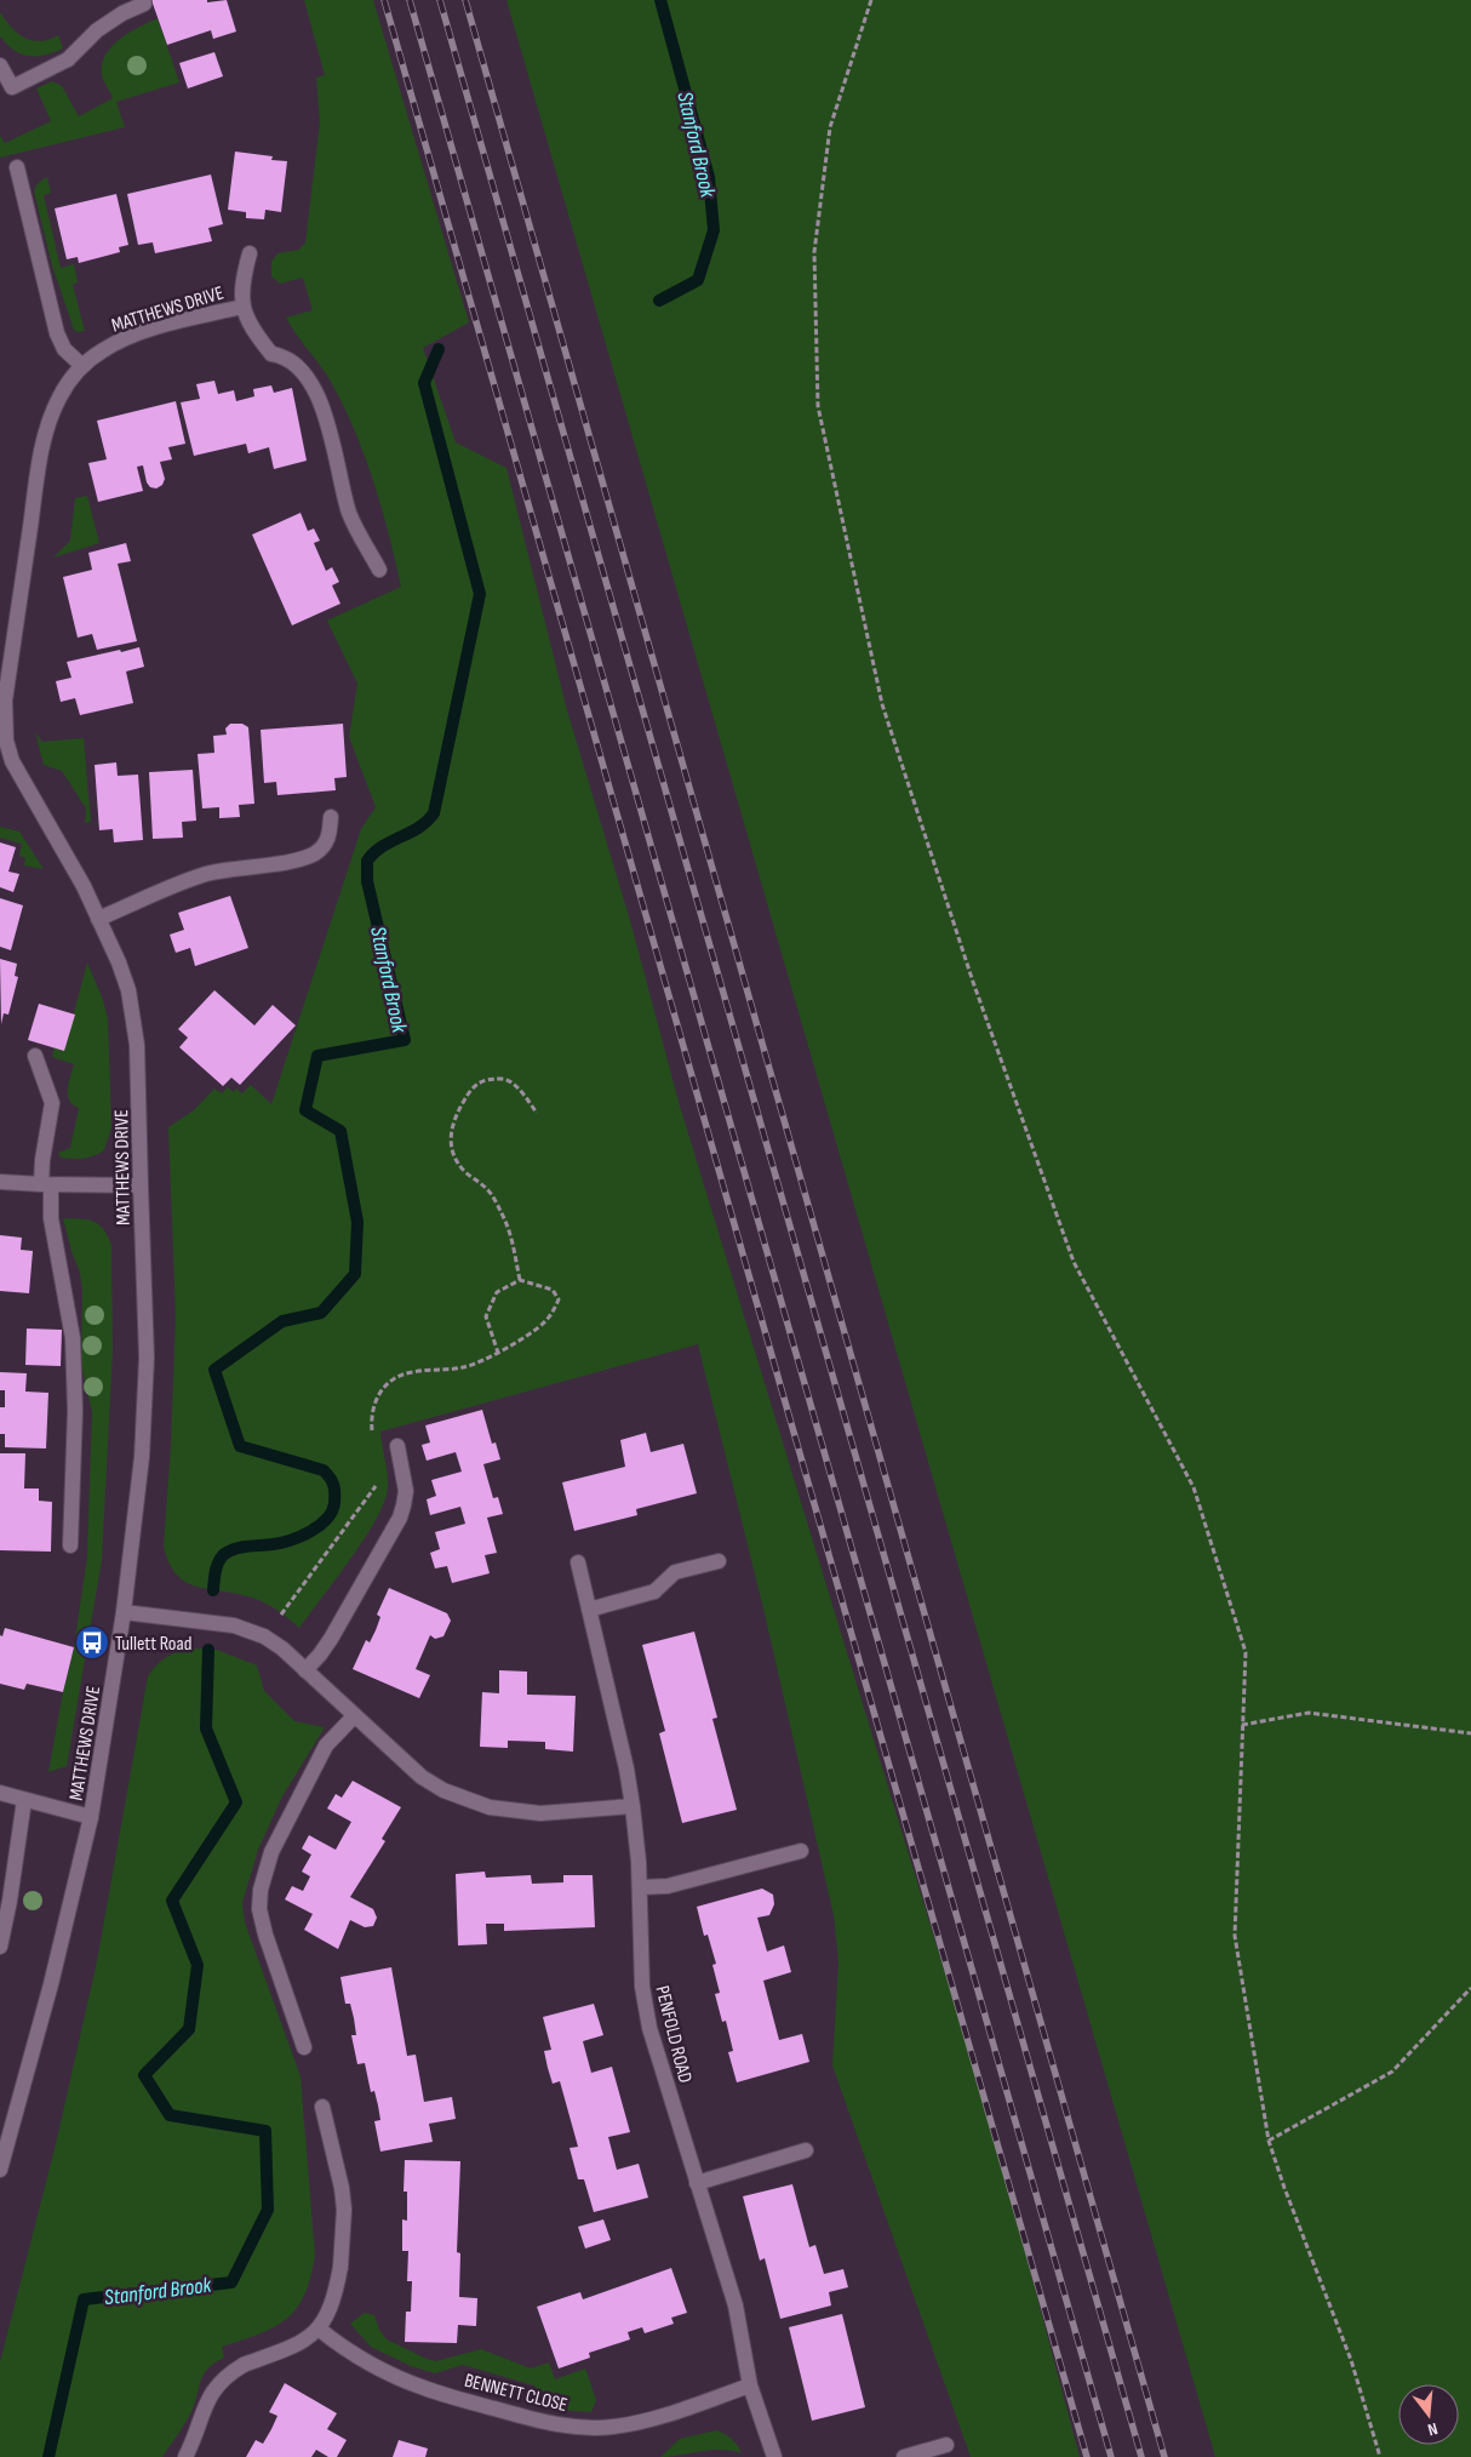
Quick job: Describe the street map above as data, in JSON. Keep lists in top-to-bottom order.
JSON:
{
  "streets": {
    "street": ["MATTHEWS DRIVE", "PENFOLD ROAD", "BENNETT CLOSE"]
  },
  "crossings": [
    ["PENFOLD ROAD", "BENNETT CLOSE"]
  ],
  "water": ["Stanford Brook"],
  "places": {
    "bus stop": ["Tullett Road"]
  },
  "north": "bottom"
}
